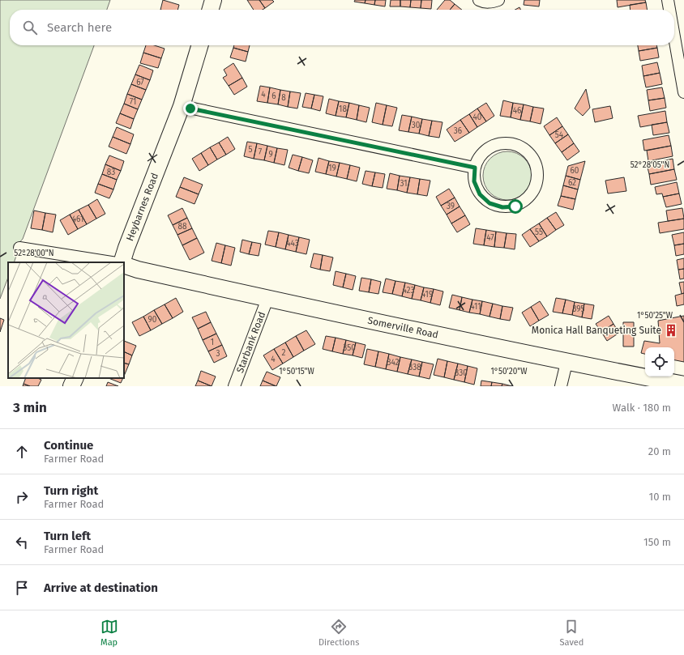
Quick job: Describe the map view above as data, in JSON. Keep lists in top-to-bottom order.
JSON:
{
  "streets": {
    "street": ["Heybarnes Road", "Somerville Road", "Starbank Road"]
  },
  "crossings": [
    ["Somerville Road", "Starbank Road"]
  ],
  "places": {
    "building": ["Monica Hall Banqueting Suite"]
  },
  "house_numbers": [
    "67",
    "4",
    "6",
    "8",
    "71",
    "18",
    "46",
    "40",
    "30",
    "36",
    "54",
    "5",
    "7",
    "9",
    "19",
    "60",
    "83",
    "62",
    "31",
    "39",
    "461",
    "88",
    "55",
    "47",
    "443",
    "423",
    "419",
    "411",
    "395",
    "90",
    "1",
    "350",
    "2",
    "3",
    "4",
    "342",
    "338",
    "330"
  ],
  "page": {
    "search": "Search here",
    "heading": ["3 min", "Walk · 180 m"],
    "list": [
      ["Continue", "Farmer Road", "20 m"],
      ["Turn right", "Farmer Road", "10 m"],
      ["Turn left", "Farmer Road", "150 m"],
      "Arrive at destination"
    ],
    "nav": ["Map", "Directions", "Saved"]
  },
  "coordinates": [
    "52°28'05\"N",
    "52°28'00\"N",
    "1°50'25\"W",
    "1°50'15\"W",
    "1°50'20\"W"
  ]
}
